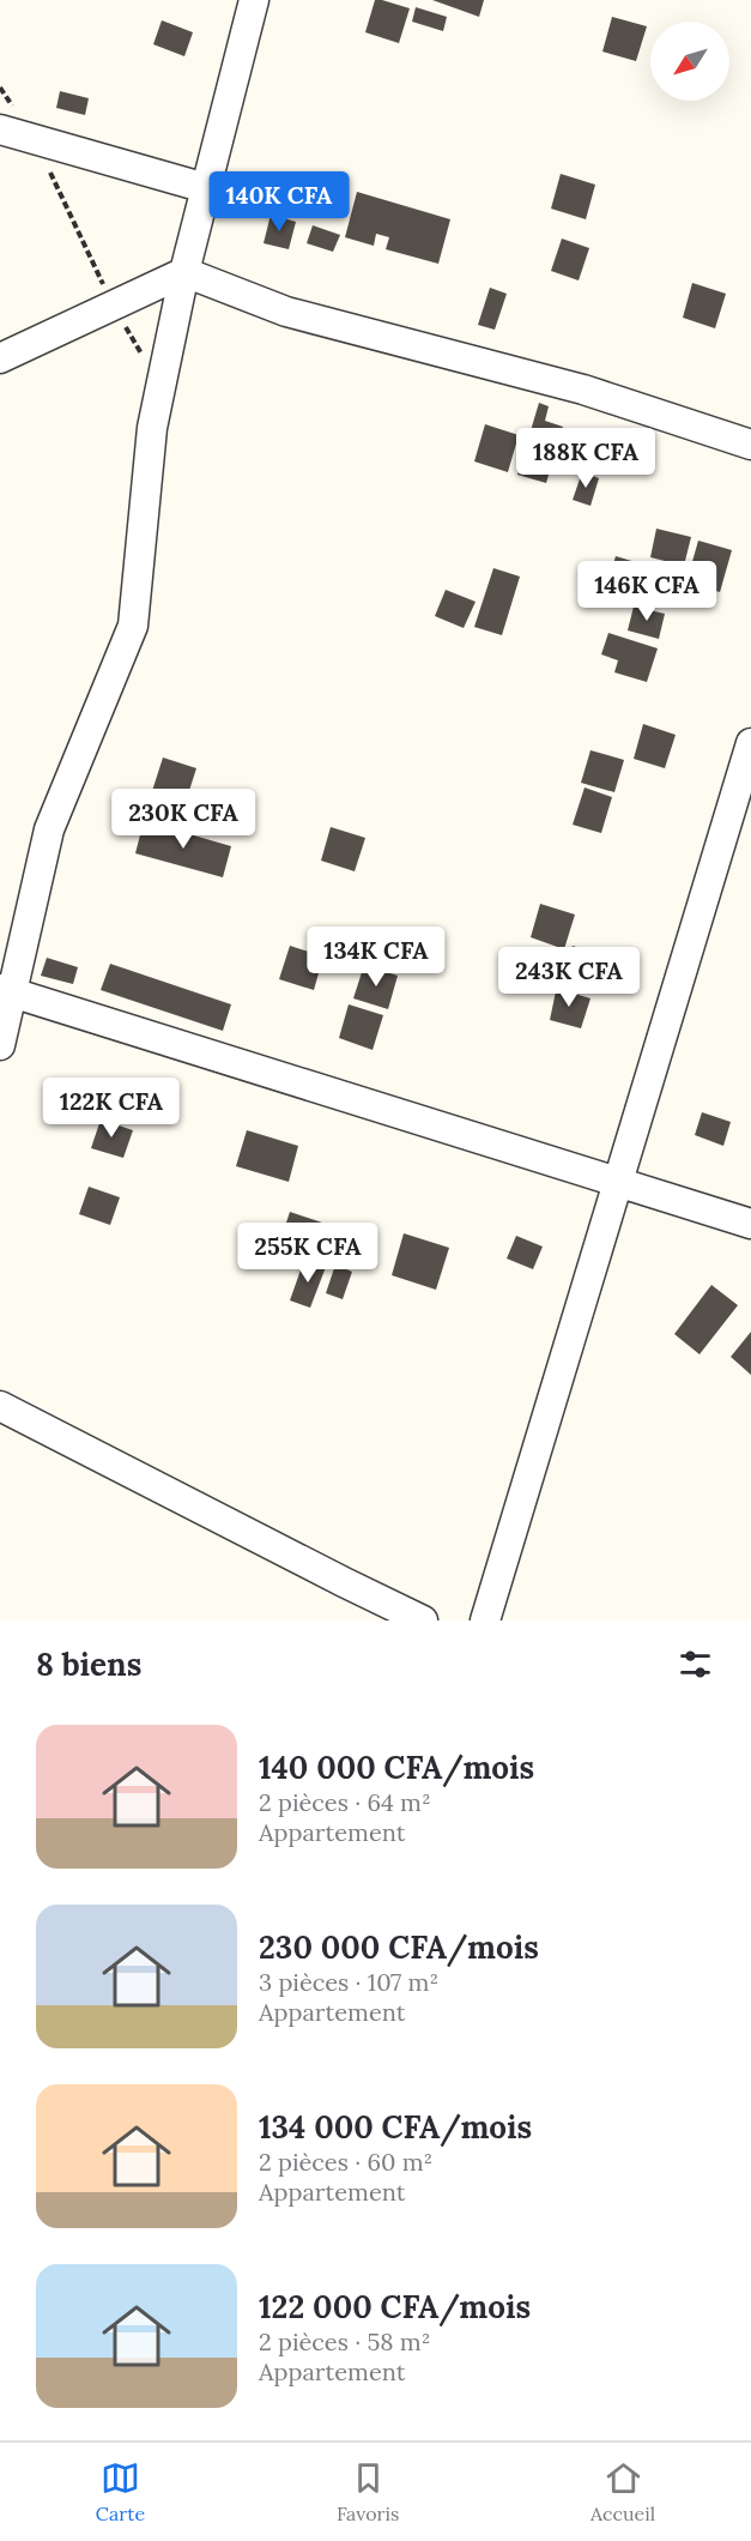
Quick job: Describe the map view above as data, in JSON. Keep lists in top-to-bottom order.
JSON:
{
  "north": "bottom left",
  "page": {
    "price": [
      "140K CFA",
      "188K CFA",
      "146K CFA",
      "230K CFA",
      "134K CFA",
      "243K CFA",
      "122K CFA",
      "255K CFA"
    ],
    "heading": "8 biens",
    "list": [
      {
        "name": "140 000 CFA/mois",
        "note": "2 pièces · 64 m² · Appartement"
      },
      {
        "name": "230 000 CFA/mois",
        "note": "3 pièces · 107 m² · Appartement"
      },
      {
        "name": "134 000 CFA/mois",
        "note": "2 pièces · 60 m² · Appartement"
      },
      {
        "name": "122 000 CFA/mois",
        "note": "2 pièces · 58 m² · Appartement"
      }
    ],
    "tabs": ["Carte", "Favoris", "Accueil"]
  }
}
